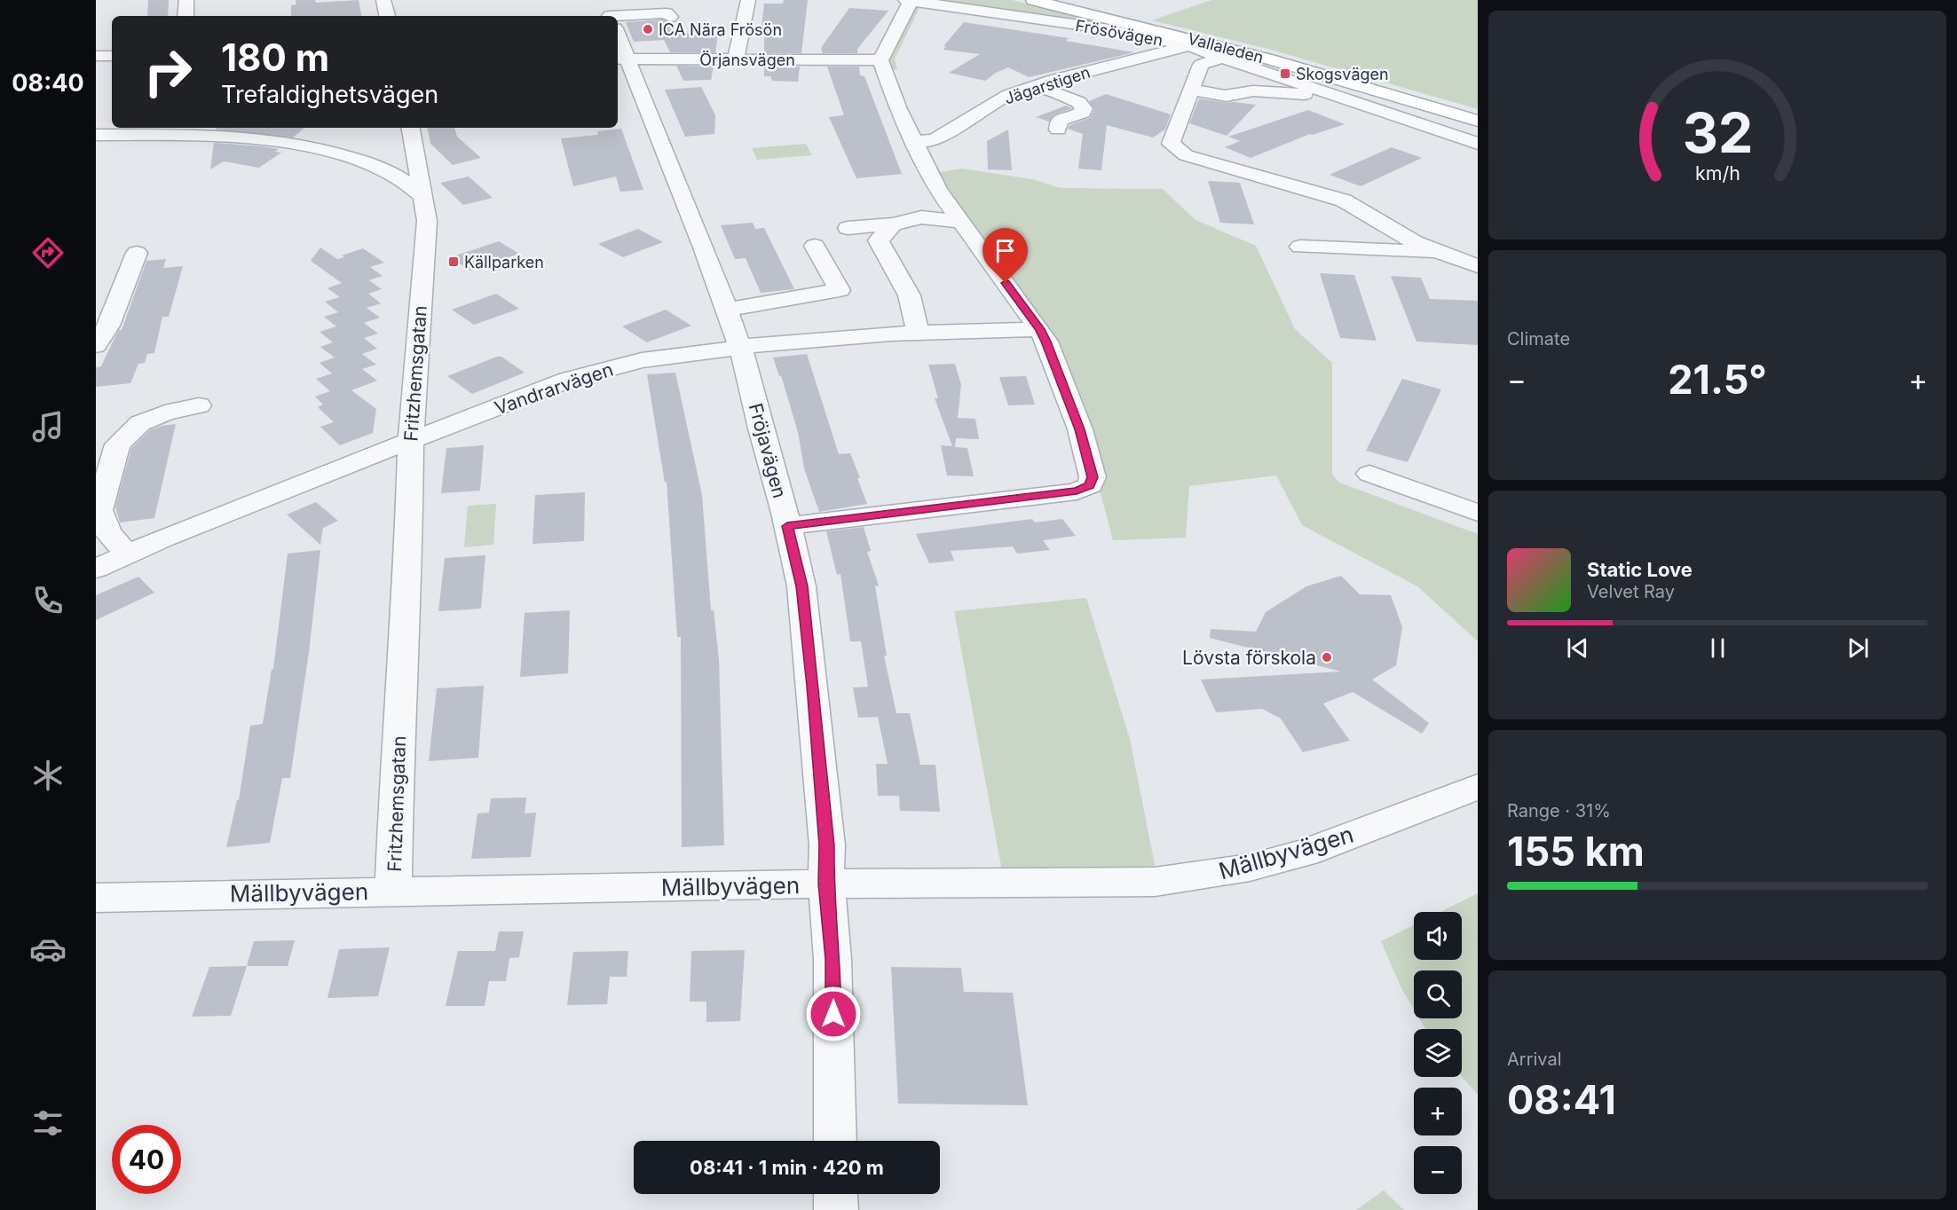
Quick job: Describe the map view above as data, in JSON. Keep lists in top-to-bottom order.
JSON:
{
  "streets": {
    "main road": ["Vallaleden"],
    "street": [
      "Frösövägen",
      "Örjansvägen",
      "Jägarstigen",
      "Fritzhemsgatan",
      "Vandrarvägen",
      "Fröjavägen",
      "Mällbyvägen"
    ]
  },
  "crossings": [
    ["Frösövägen", "Jägarstigen"],
    ["Örjansvägen", "Fröjavägen"],
    ["Fritzhemsgatan", "Vandrarvägen"],
    ["Fritzhemsgatan", "Mällbyvägen"],
    ["Vandrarvägen", "Fröjavägen"],
    ["Fröjavägen", "Mällbyvägen"]
  ],
  "places": {
    "other": ["ICA Nära Frösön", "Lövsta förskola"],
    "transit": ["Skogsvägen", "Källparken"]
  },
  "page": {
    "tabs": "08:40",
    "turn": ["180 m", "Trefaldighetsvägen"],
    "tile": [
      "Climate",
      ["Range · 31%", "155 km"],
      ["Arrival", "08:41"]
    ],
    "heat": ["−", "21.5°", "+"],
    "song": ["Static Love", "Velvet Ray"],
    "map_buttons": ["+", "−"],
    "limit": "40",
    "trip": "08:41 · 1 min · 420 m",
    "gauge": ["32", "km/h"]
  }
}
